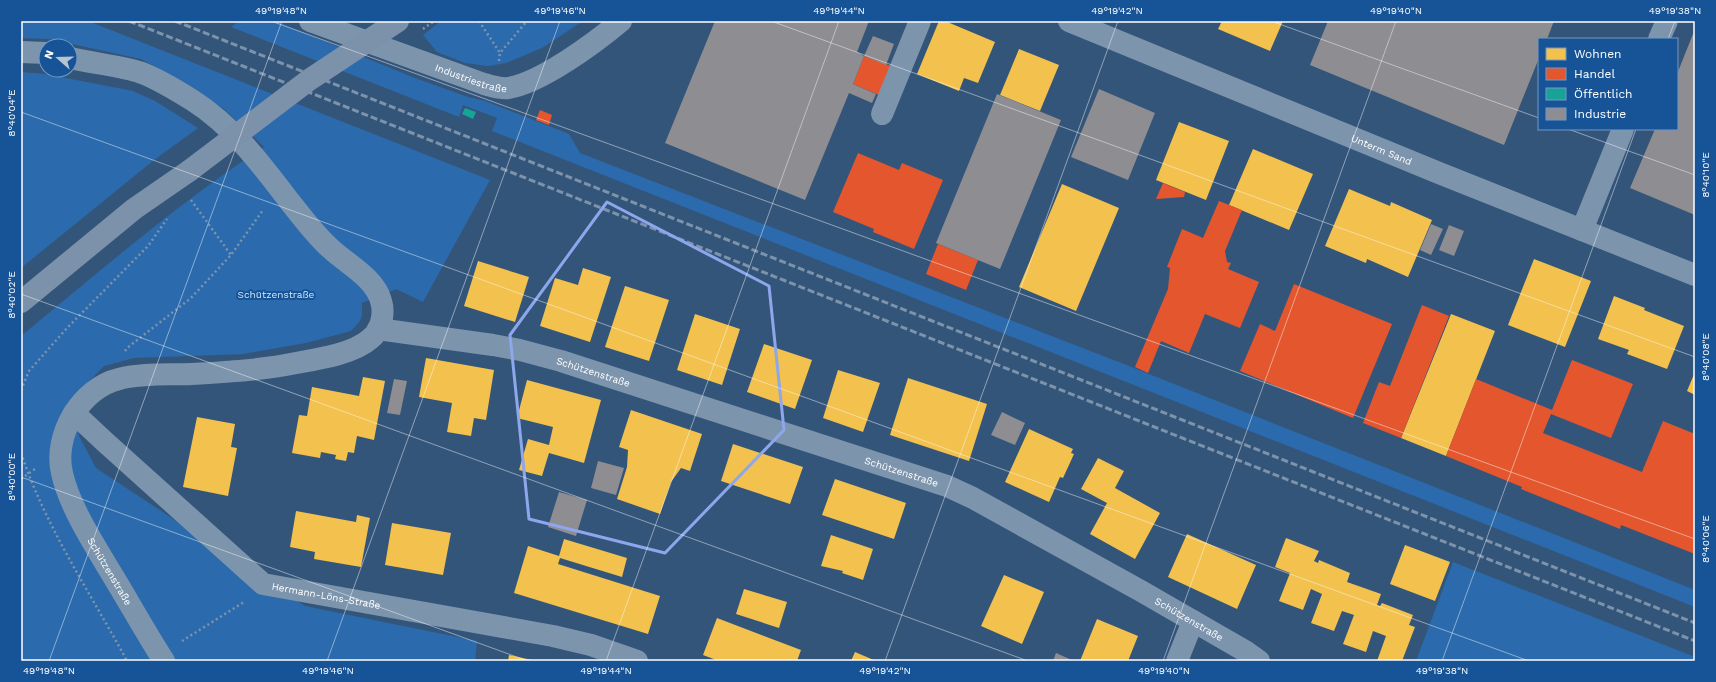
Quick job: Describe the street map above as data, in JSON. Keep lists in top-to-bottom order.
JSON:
{
  "streets": {
    "street": [
      "Industriestraße",
      "Unterm Sand",
      "Schützenstraße",
      "Hermann-Löns-Straße"
    ]
  },
  "crossings": [
    ["Schützenstraße", "Hermann-Löns-Straße"]
  ],
  "parks": ["Schützenstraße"],
  "legend": [
    "Wohnen",
    "Handel",
    "Öffentlich",
    "Industrie"
  ],
  "north": "left",
  "coordinates": [
    "49°19'48\"N",
    "49°19'46\"N",
    "49°19'44\"N",
    "49°19'42\"N",
    "49°19'40\"N",
    "49°19'38\"N",
    "8°40'04\"E",
    "8°40'10\"E",
    "8°40'02\"E",
    "8°40'08\"E",
    "8°40'00\"E",
    "8°40'06\"E"
  ]
}
